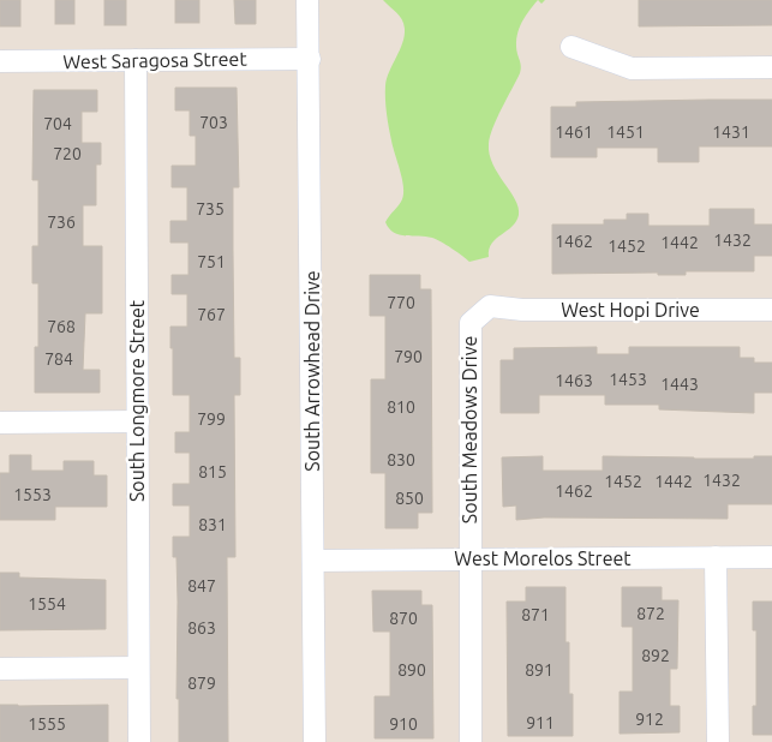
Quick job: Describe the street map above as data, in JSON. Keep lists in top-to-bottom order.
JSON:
{
  "streets": {
    "street": [
      "West Saragosa Street",
      "West Hopi Drive",
      "South Arrowhead Drive",
      "South Longmore Street",
      "South Meadows Drive",
      "West Morelos Street"
    ]
  },
  "crossings": [
    ["West Saragosa Street", "South Arrowhead Drive"],
    ["West Saragosa Street", "South Longmore Street"],
    ["West Hopi Drive", "South Meadows Drive"],
    ["South Arrowhead Drive", "West Morelos Street"],
    ["South Meadows Drive", "West Morelos Street"]
  ],
  "house_numbers": [
    "703",
    "704",
    "1461",
    "1451",
    "1431",
    "720",
    "735",
    "736",
    "1432",
    "1462",
    "1442",
    "1452",
    "751",
    "770",
    "767",
    "768",
    "790",
    "784",
    "1453",
    "1463",
    "1443",
    "810",
    "799",
    "830",
    "815",
    "1432",
    "1452",
    "1442",
    "1462",
    "1553",
    "850",
    "831",
    "847",
    "1554",
    "872",
    "871",
    "870",
    "863",
    "892",
    "890",
    "891",
    "879",
    "912",
    "911",
    "1555",
    "910"
  ]
}
